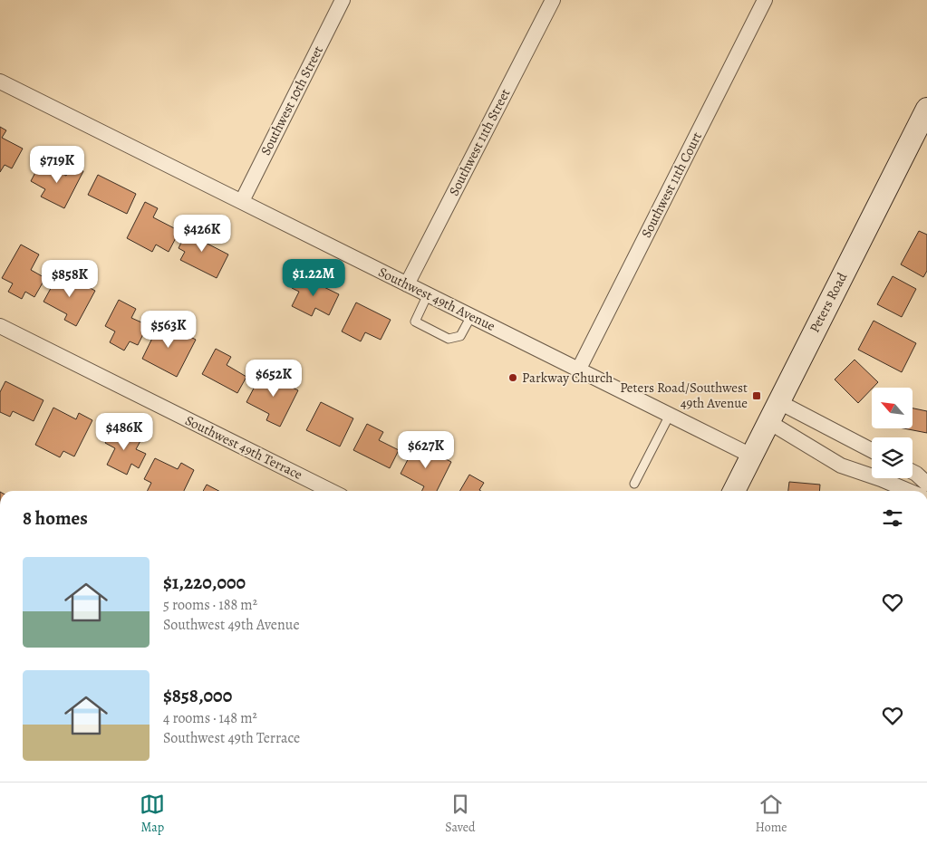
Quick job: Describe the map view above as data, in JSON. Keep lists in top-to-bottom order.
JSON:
{
  "streets": {
    "main road": ["Peters Road"],
    "street": [
      "Southwest 10th Street",
      "Southwest 11th Street",
      "Southwest 11th Court",
      "Southwest 49th Avenue",
      "Southwest 49th Terrace"
    ]
  },
  "crossings": [
    ["Southwest 10th Street", "Southwest 49th Avenue"],
    ["Southwest 11th Street", "Southwest 49th Avenue"],
    ["Southwest 11th Court", "Southwest 49th Avenue"],
    ["Southwest 49th Avenue", "Peters Road"]
  ],
  "places": {
    "other": ["Parkway Church"],
    "transit": ["Peters Road/Southwest 49th Avenue"]
  },
  "north": "top left",
  "page": {
    "price": [
      "$719K",
      "$426K",
      "$1.22M",
      "$858K",
      "$563K",
      "$652K",
      "$486K",
      "$627K"
    ],
    "heading": "8 homes",
    "list": [
      {
        "name": "$1,220,000",
        "note": "5 rooms · 188 m² · Southwest 49th Avenue"
      },
      {
        "name": "$858,000",
        "note": "4 rooms · 148 m² · Southwest 49th Terrace"
      }
    ],
    "tabs": ["Map", "Saved", "Home"]
  }
}
